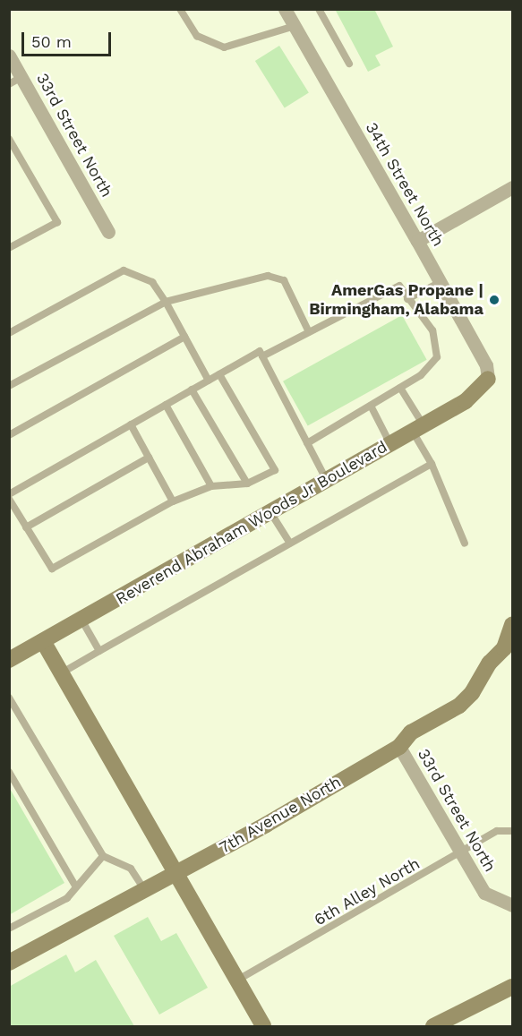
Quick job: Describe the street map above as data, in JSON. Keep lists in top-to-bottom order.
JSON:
{
  "streets": {
    "street": [
      "33rd Street North",
      "34th Street North",
      "Reverend Abraham Woods Jr Boulevard",
      "7th Avenue North"
    ],
    "lane": ["6th Alley North"]
  },
  "crossings": [
    ["33rd Street North", "7th Avenue North"],
    ["33rd Street North", "6th Alley North"],
    ["34th Street North", "Reverend Abraham Woods Jr Boulevard"]
  ],
  "places": ["AmerGas Propane | Birmingham, Alabama"],
  "scale_bar": "50 m"
}
